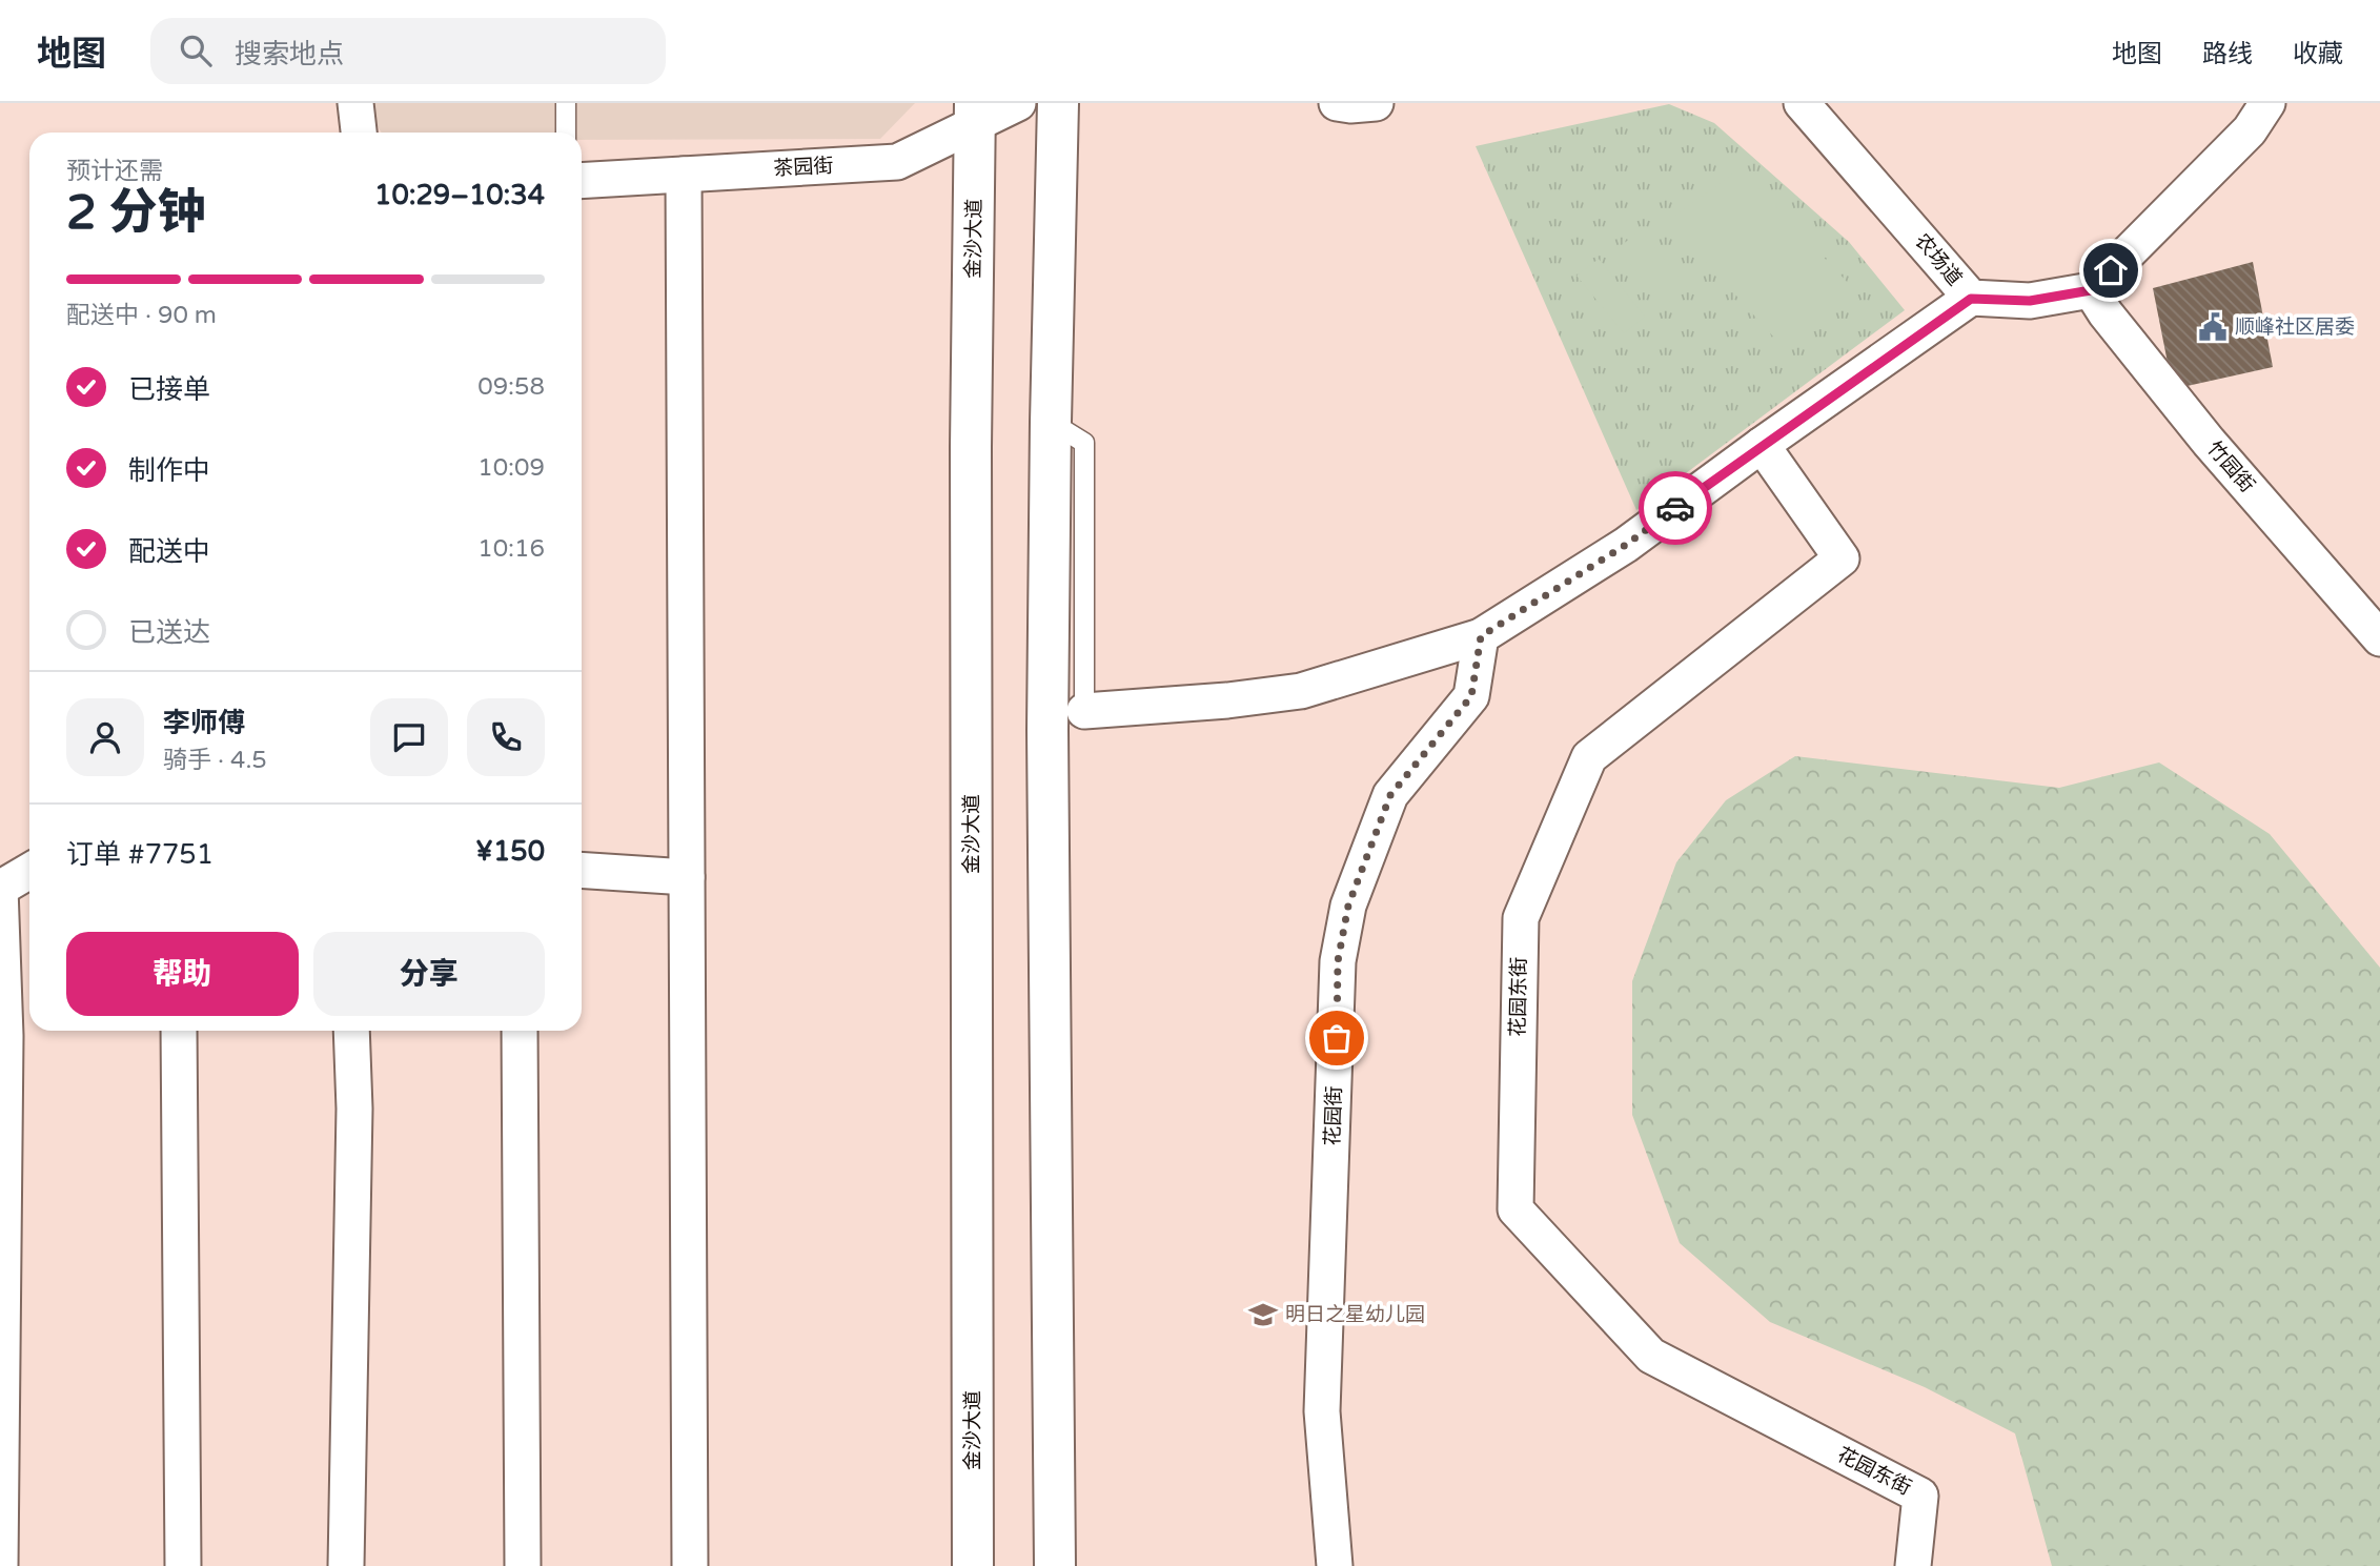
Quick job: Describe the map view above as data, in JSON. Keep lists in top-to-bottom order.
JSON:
{
  "streets": {
    "main road": ["金沙大道"],
    "street": [
      "茶园街",
      "农场道",
      "竹园街",
      "花园东街",
      "花园街"
    ]
  },
  "crossings": [
    ["茶园街", "金沙大道"],
    ["农场道", "竹园街"]
  ],
  "places": {
    "public building": ["顺峰社区居委"],
    "school or university": ["明日之星幼儿园"]
  },
  "page": {
    "header": "地图",
    "search": "搜索地点",
    "nav": ["地图", "路线", "收藏"],
    "heading": ["2 分钟", "预计还需", "10:29–10:34"],
    "panel": [
      "李师傅",
      "骑手 · 4.5",
      "订单 #7751",
      "¥150"
    ],
    "bar": "配送中 · 90 m",
    "list": [
      ["已接单", "09:58"],
      ["制作中", "10:09"],
      ["配送中", "10:16"],
      "已送达"
    ],
    "buttons": ["帮助", "分享"]
  }
}
